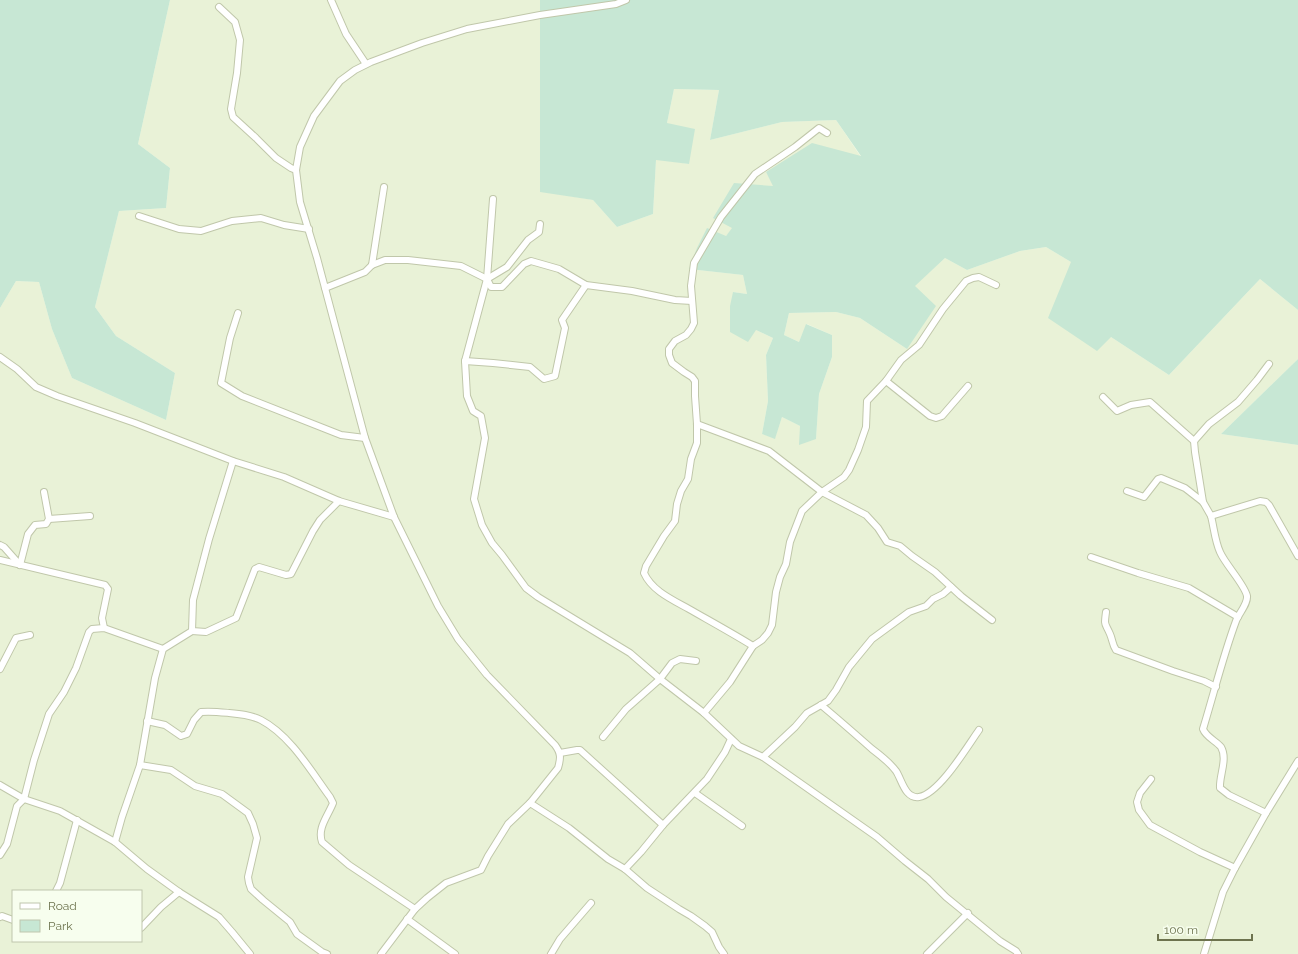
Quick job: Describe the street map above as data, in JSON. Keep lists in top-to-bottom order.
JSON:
{
  "legend": ["Road", "Park"],
  "scale_bar": "100 m"
}
